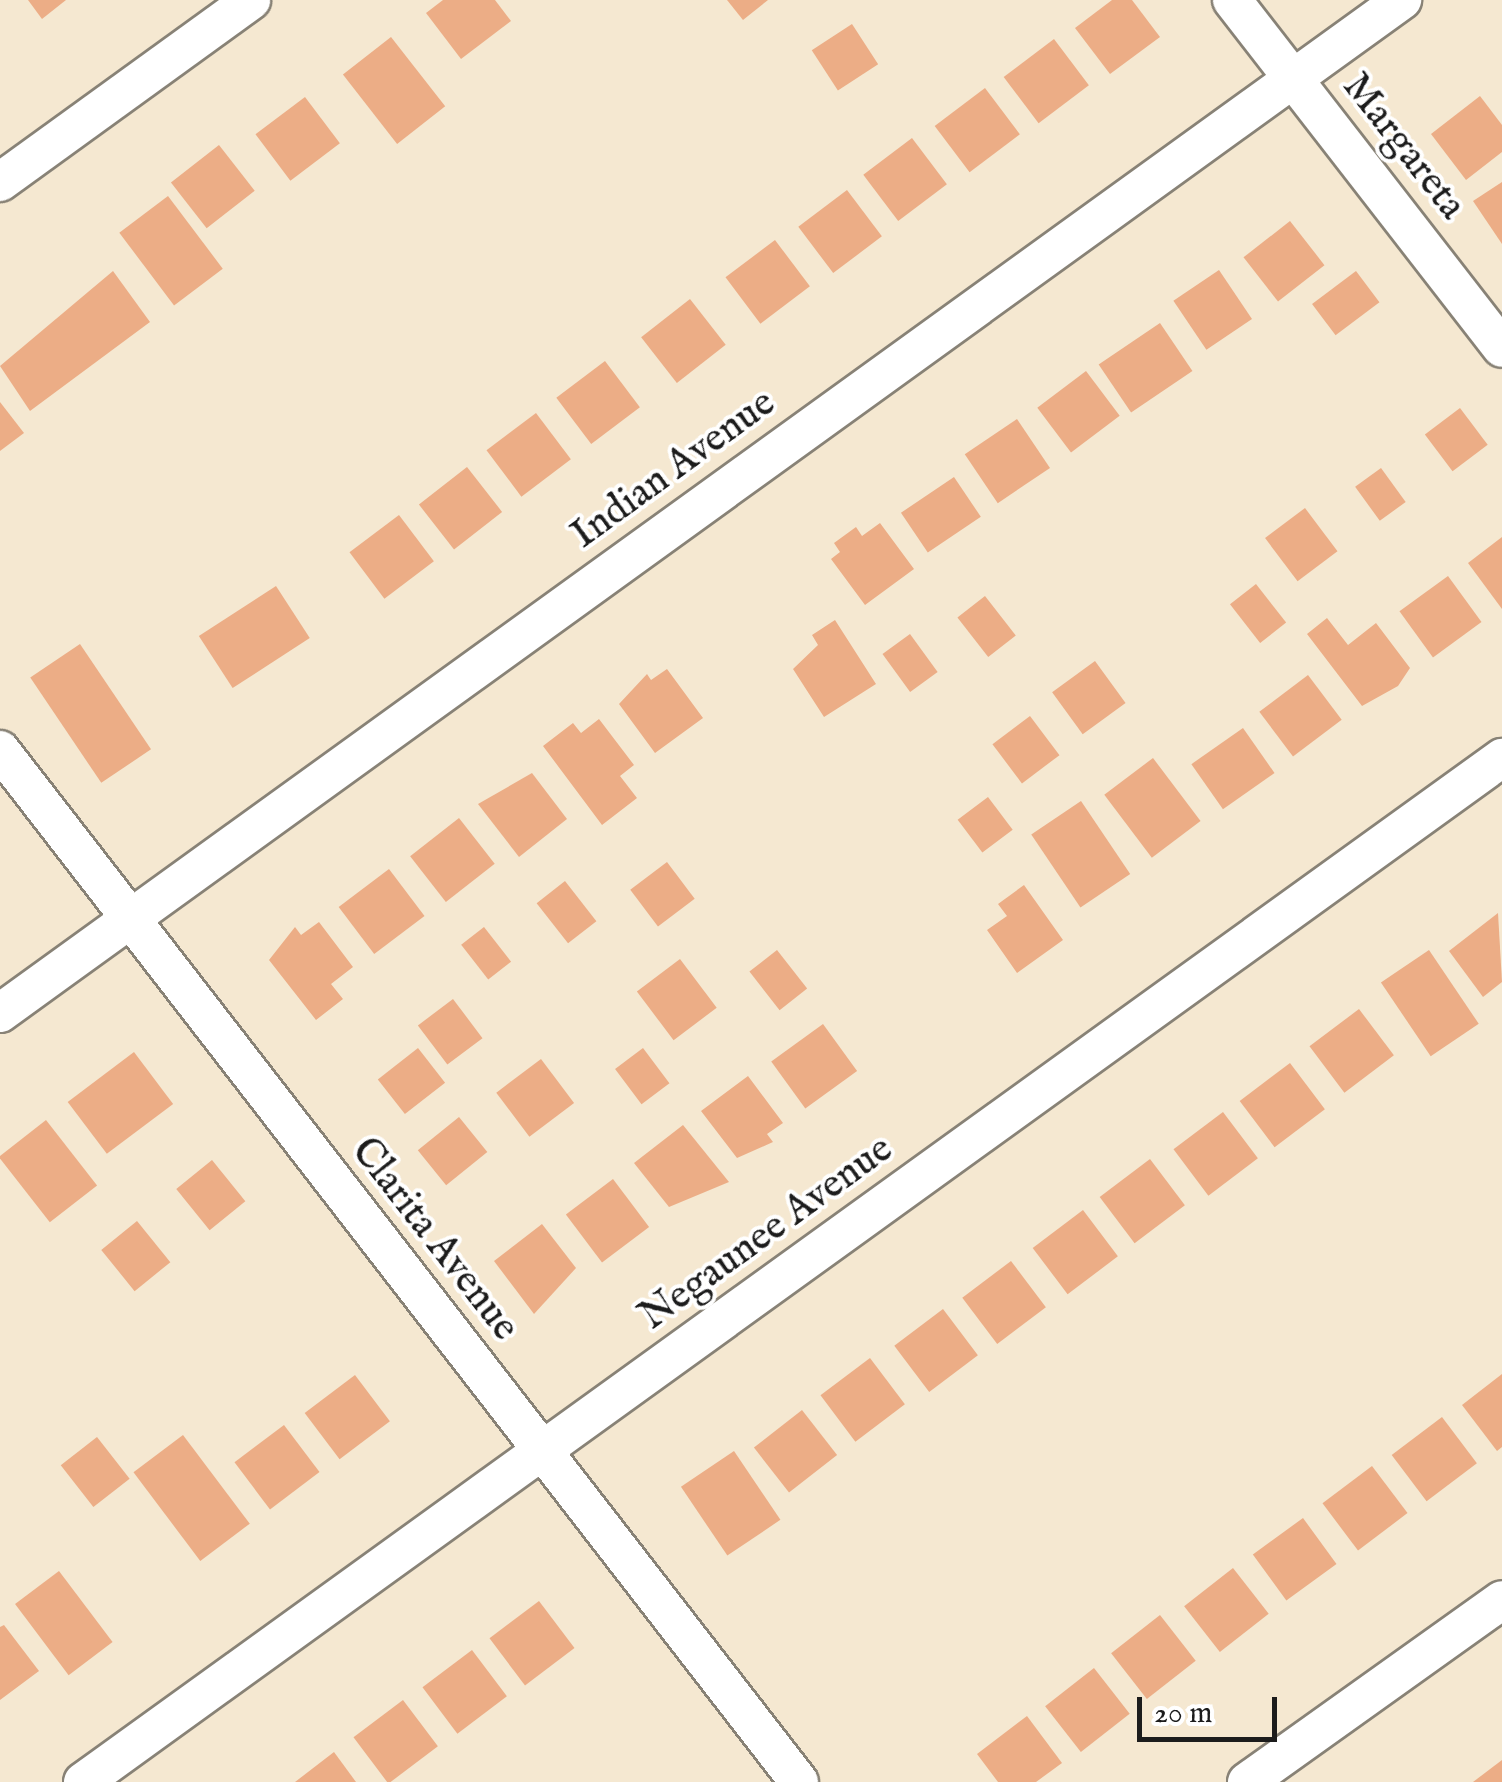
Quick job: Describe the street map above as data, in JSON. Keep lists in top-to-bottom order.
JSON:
{
  "streets": {
    "street": [
      "Margareta",
      "Indian Avenue",
      "Negaunee Avenue",
      "Clarita Avenue"
    ]
  },
  "crossings": [
    ["Margareta", "Indian Avenue"],
    ["Indian Avenue", "Clarita Avenue"],
    ["Negaunee Avenue", "Clarita Avenue"]
  ],
  "scale_bar": "20 m"
}
